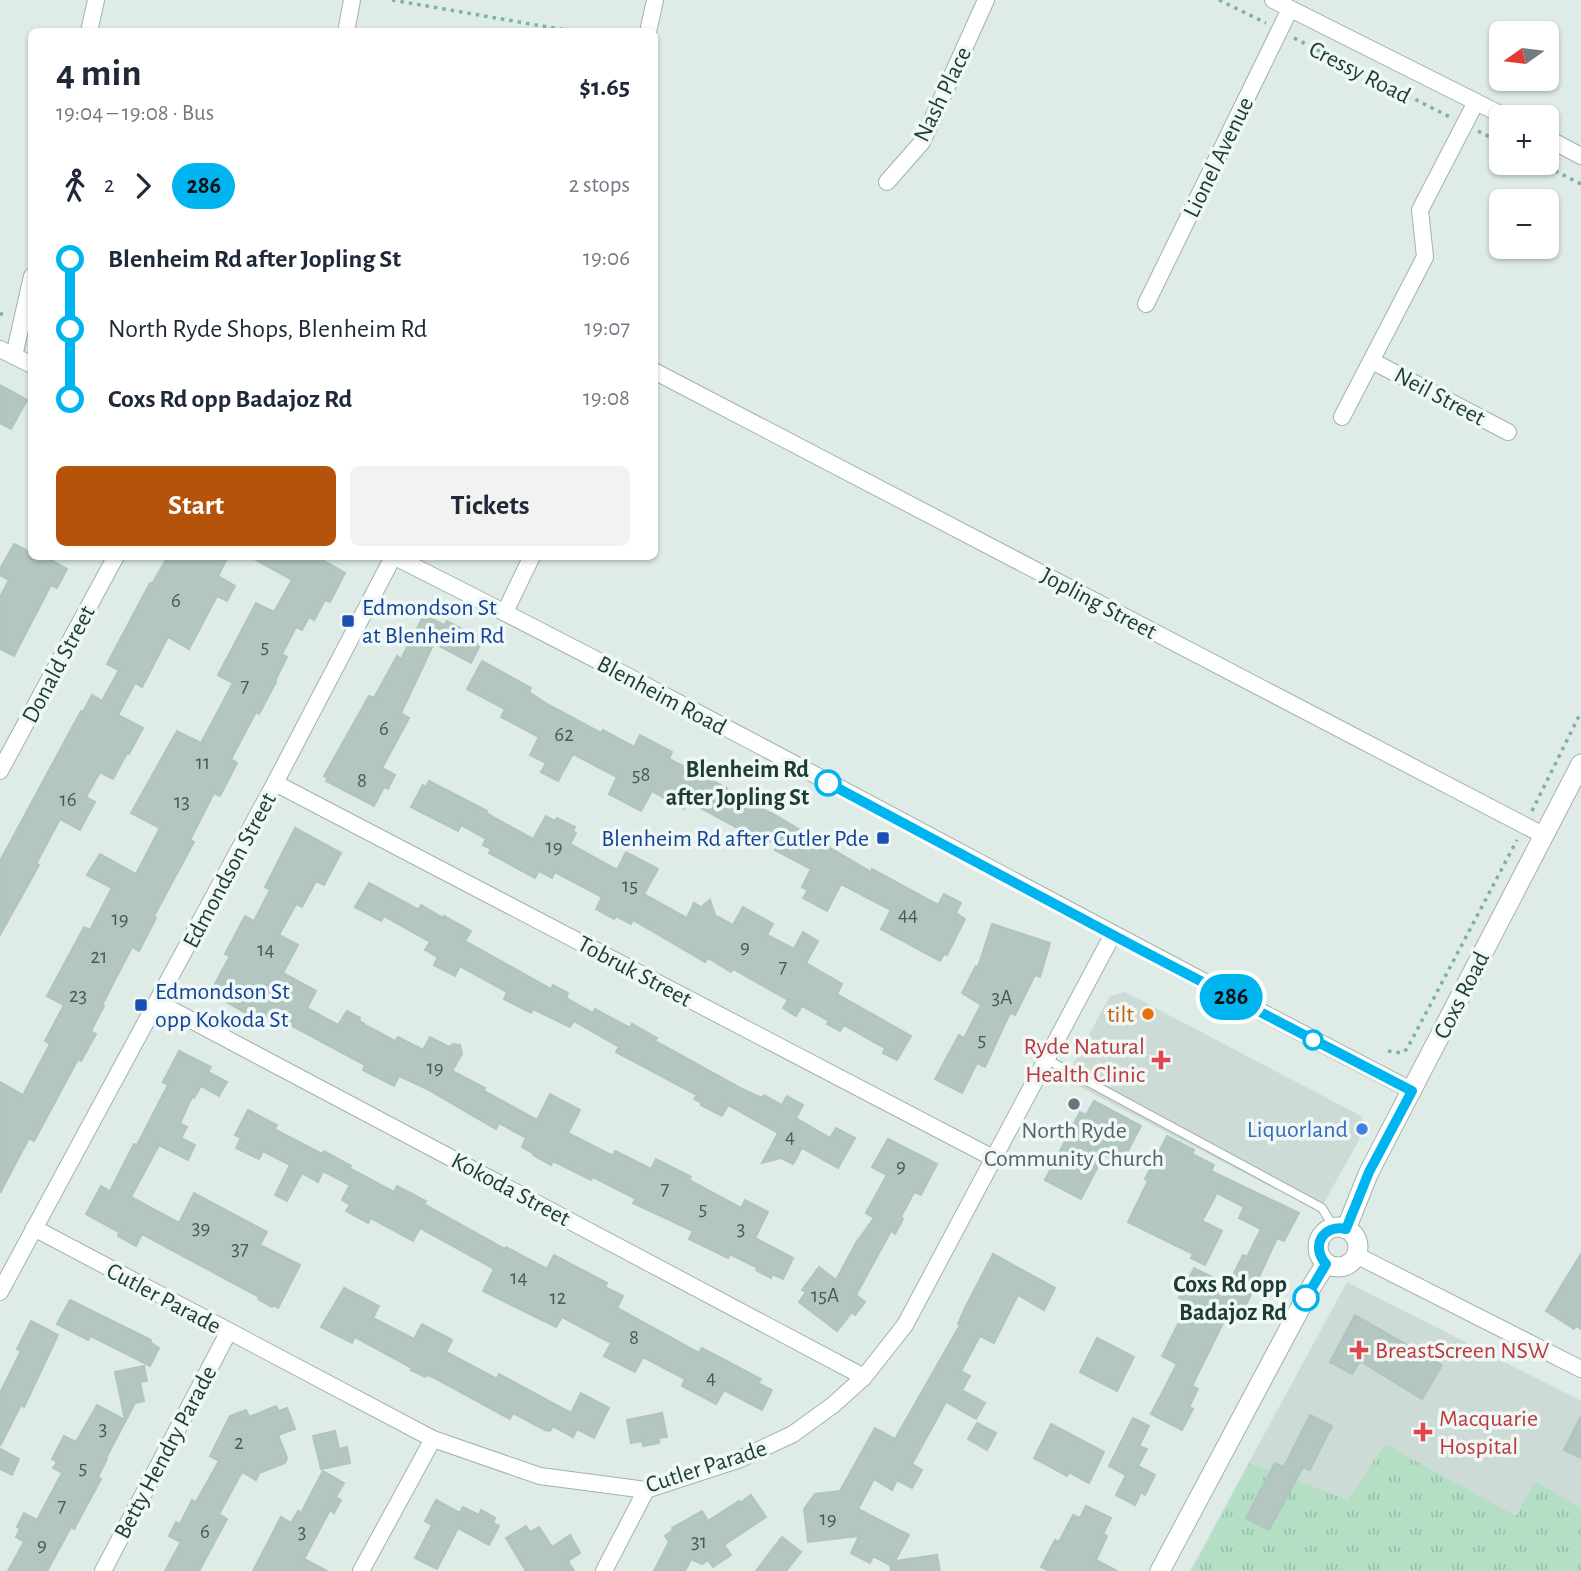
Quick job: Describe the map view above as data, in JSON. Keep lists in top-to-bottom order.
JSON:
{
  "streets": {
    "street": [
      "Cressy Road",
      "Nash Place",
      "Lionel Avenue",
      "Neil Street",
      "Jopling Street",
      "Donald Street",
      "Blenheim Road",
      "Edmondson Street",
      "Tobruk Street",
      "Coxs Road",
      "Kokoda Street",
      "Cutler Parade",
      "Betty Hendry Parade"
    ]
  },
  "crossings": [
    ["Cressy Road", "Lionel Avenue"],
    ["Cressy Road", "Neil Street"],
    ["Jopling Street", "Coxs Road"],
    ["Blenheim Road", "Coxs Road"],
    ["Blenheim Road", "Cutler Parade"],
    ["Edmondson Street", "Tobruk Street"],
    ["Edmondson Street", "Kokoda Street"],
    ["Edmondson Street", "Cutler Parade"],
    ["Tobruk Street", "Cutler Parade"],
    ["Kokoda Street", "Cutler Parade"],
    ["Cutler Parade", "Betty Hendry Parade"]
  ],
  "places": {
    "transit": ["Edmondson St at Blenheim Rd", "Blenheim Rd after Cutler Pde", "Edmondson St opp Kokoda St"],
    "other": [
      "Blenheim Rd after Jopling St",
      "tilt",
      "North Ryde Community Church",
      "Liquorland",
      "Coxs Rd opp Badajoz Rd"
    ],
    "health": ["Ryde Natural Health Clinic", "BreastScreen NSW", "Macquarie Hospital"]
  },
  "lines": ["bus line 286"],
  "house_numbers": [
    "6",
    "5",
    "7",
    "6",
    "62",
    "11",
    "58",
    "8",
    "16",
    "13",
    "19",
    "15",
    "44",
    "19",
    "9",
    "14",
    "21",
    "7",
    "23",
    "3A",
    "5",
    "19",
    "4",
    "9",
    "7",
    "5",
    "39",
    "3",
    "37",
    "14",
    "15A",
    "12",
    "8",
    "4",
    "3",
    "2",
    "5",
    "7",
    "19",
    "6",
    "3",
    "31",
    "9"
  ],
  "north": "left",
  "page": {
    "on_map": "286",
    "map_buttons": ["+", "−"],
    "heading": ["4 min", "19:04 – 19:08 · Bus", "$1.65"],
    "legs": ["2", "286", "2 stops"],
    "list": [
      {
        "name": "Blenheim Rd after Jopling St",
        "value": "19:06"
      },
      {
        "name": "North Ryde Shops, Blenheim Rd",
        "value": "19:07"
      },
      {
        "name": "Coxs Rd opp Badajoz Rd",
        "value": "19:08"
      }
    ],
    "buttons": ["Start", "Tickets"]
  }
}
